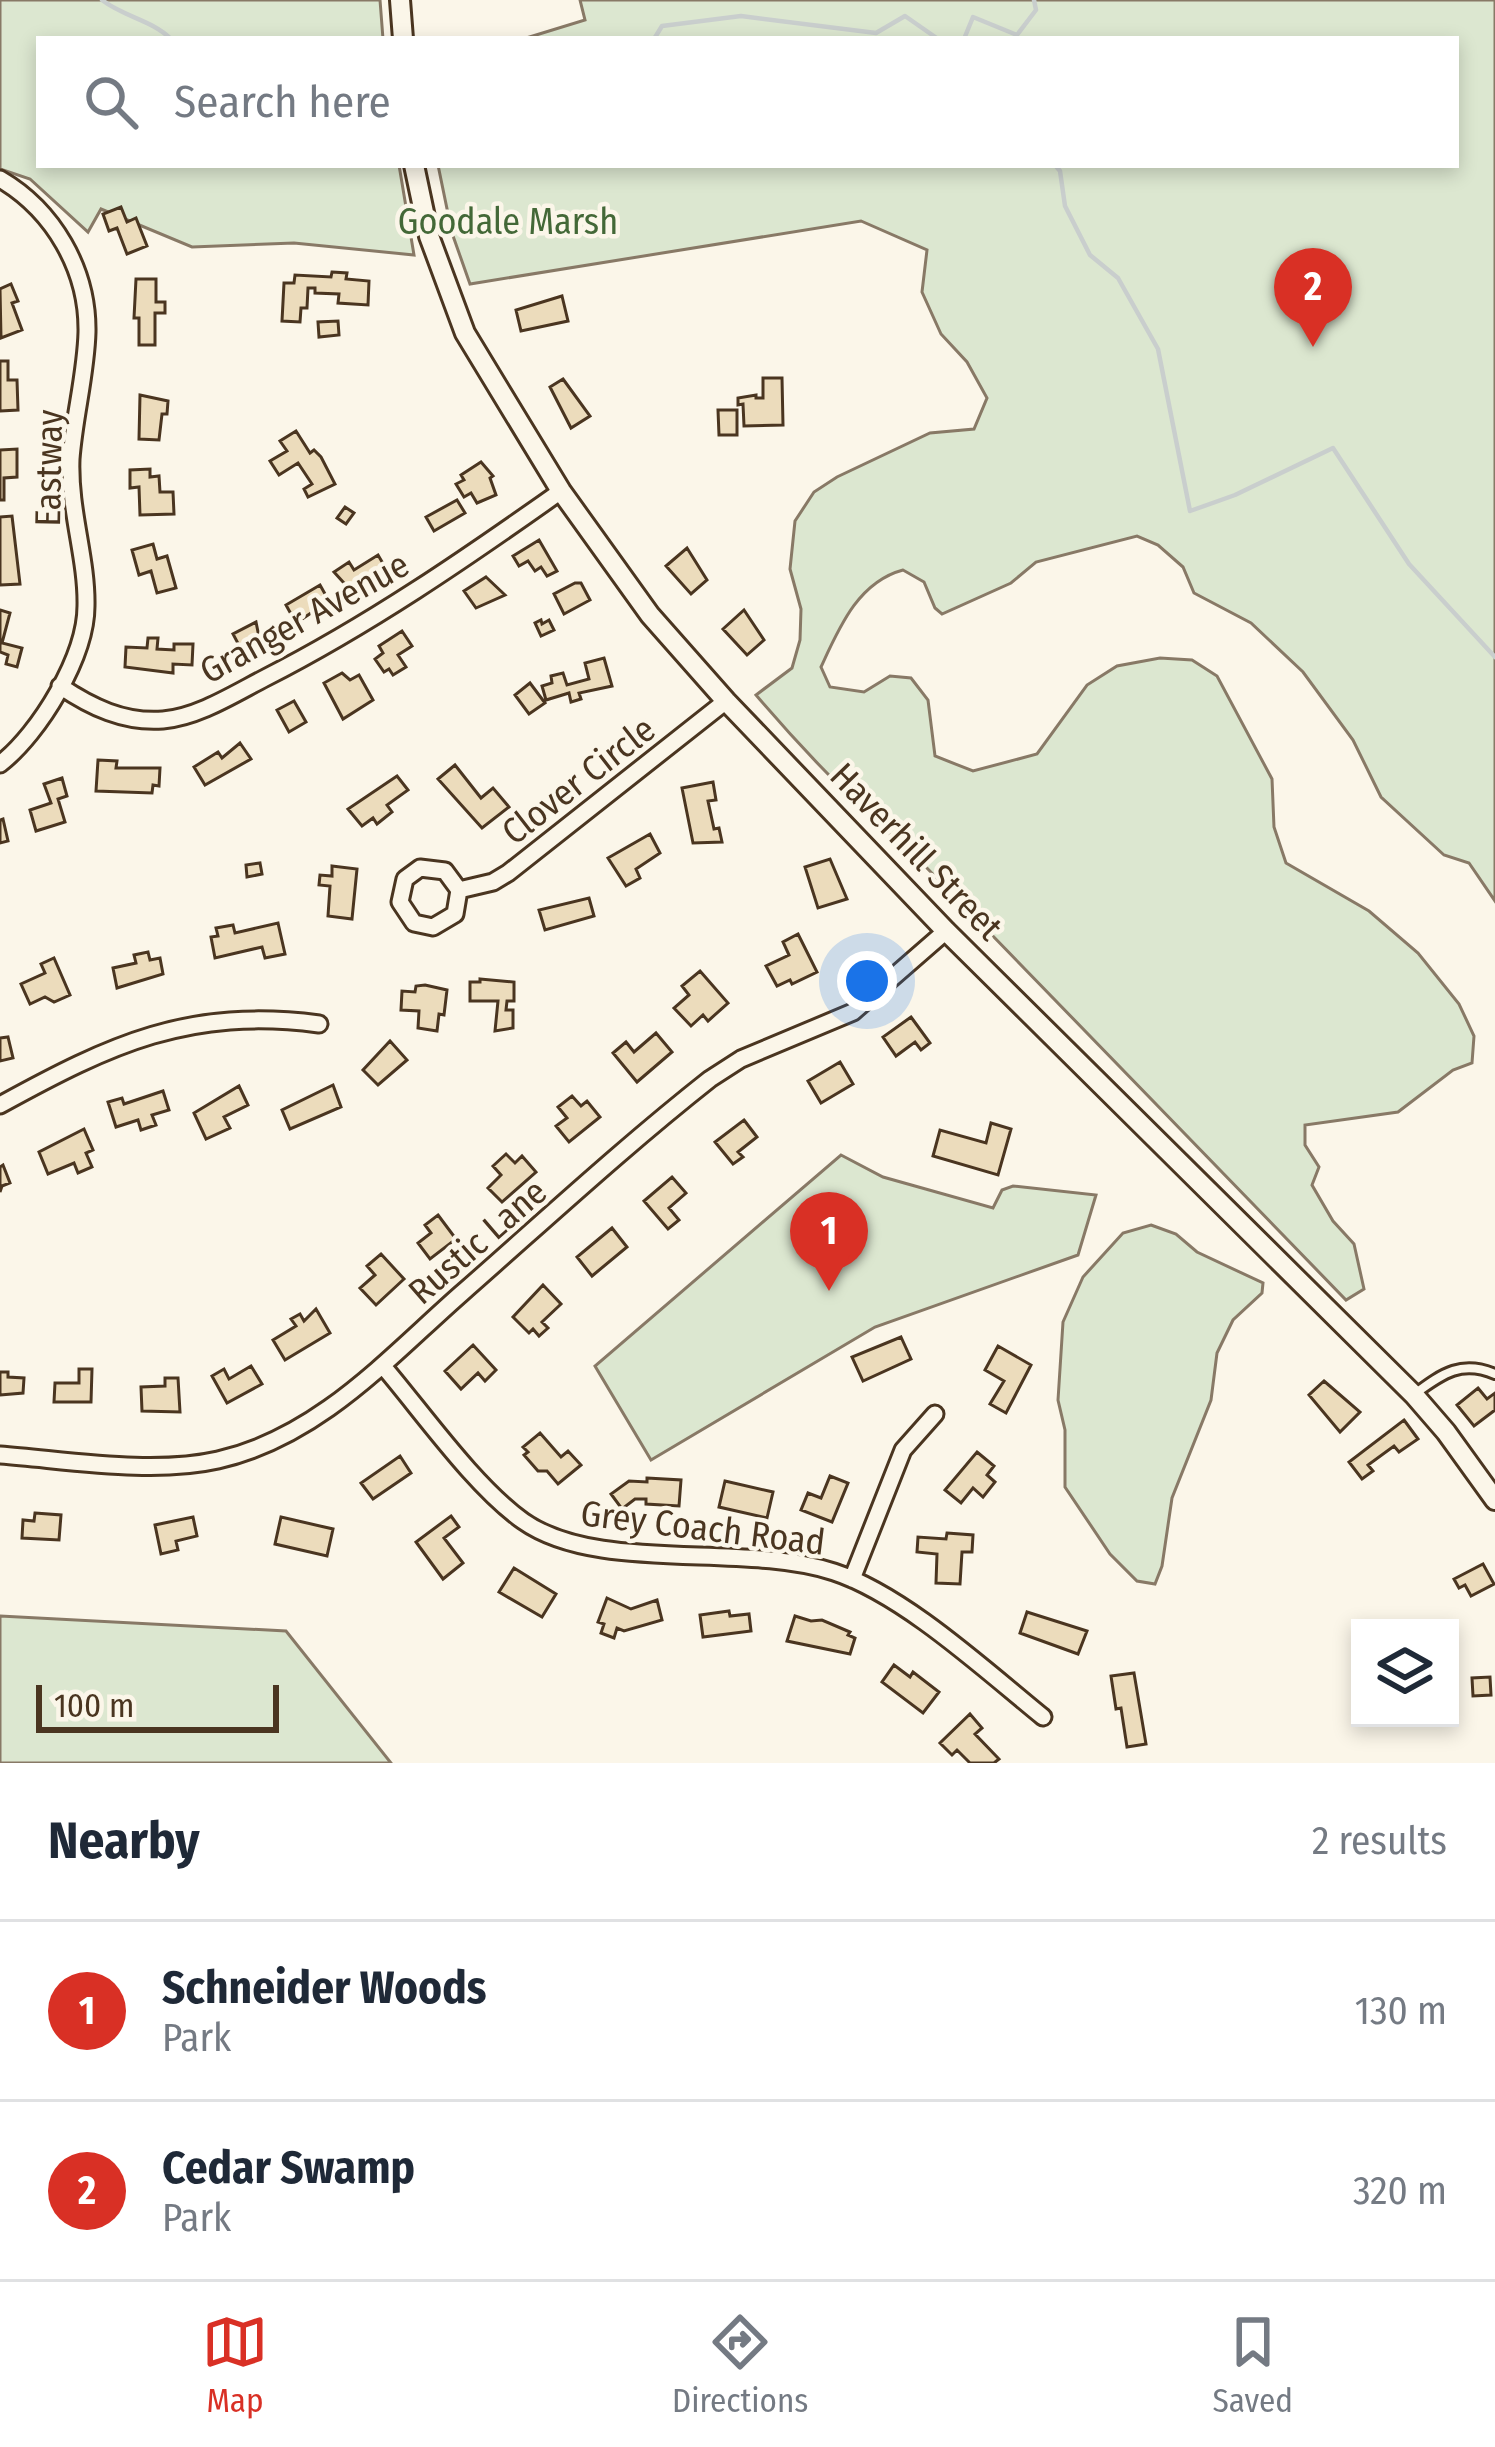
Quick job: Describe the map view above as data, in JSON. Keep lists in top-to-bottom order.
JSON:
{
  "streets": {
    "street": [
      "Eastway",
      "Granger Avenue",
      "Clover Circle",
      "Haverhill Street",
      "Rustic Lane",
      "Grey Coach Road"
    ]
  },
  "crossings": [
    ["Eastway", "Granger Avenue"],
    ["Granger Avenue", "Haverhill Street"],
    ["Clover Circle", "Haverhill Street"],
    ["Haverhill Street", "Rustic Lane"],
    ["Rustic Lane", "Grey Coach Road"]
  ],
  "parks": ["Goodale Marsh"],
  "scale_bar": "100 m",
  "page": {
    "search": "Search here",
    "pins": ["2", "1"],
    "scale": "100 m",
    "heading": ["Nearby", "2 results"],
    "list": [
      {
        "mark": "1",
        "name": "Schneider Woods",
        "note": "Park",
        "value": "130 m"
      },
      {
        "mark": "2",
        "name": "Cedar Swamp",
        "note": "Park",
        "value": "320 m"
      }
    ],
    "nav": ["Map", "Directions", "Saved"]
  }
}
